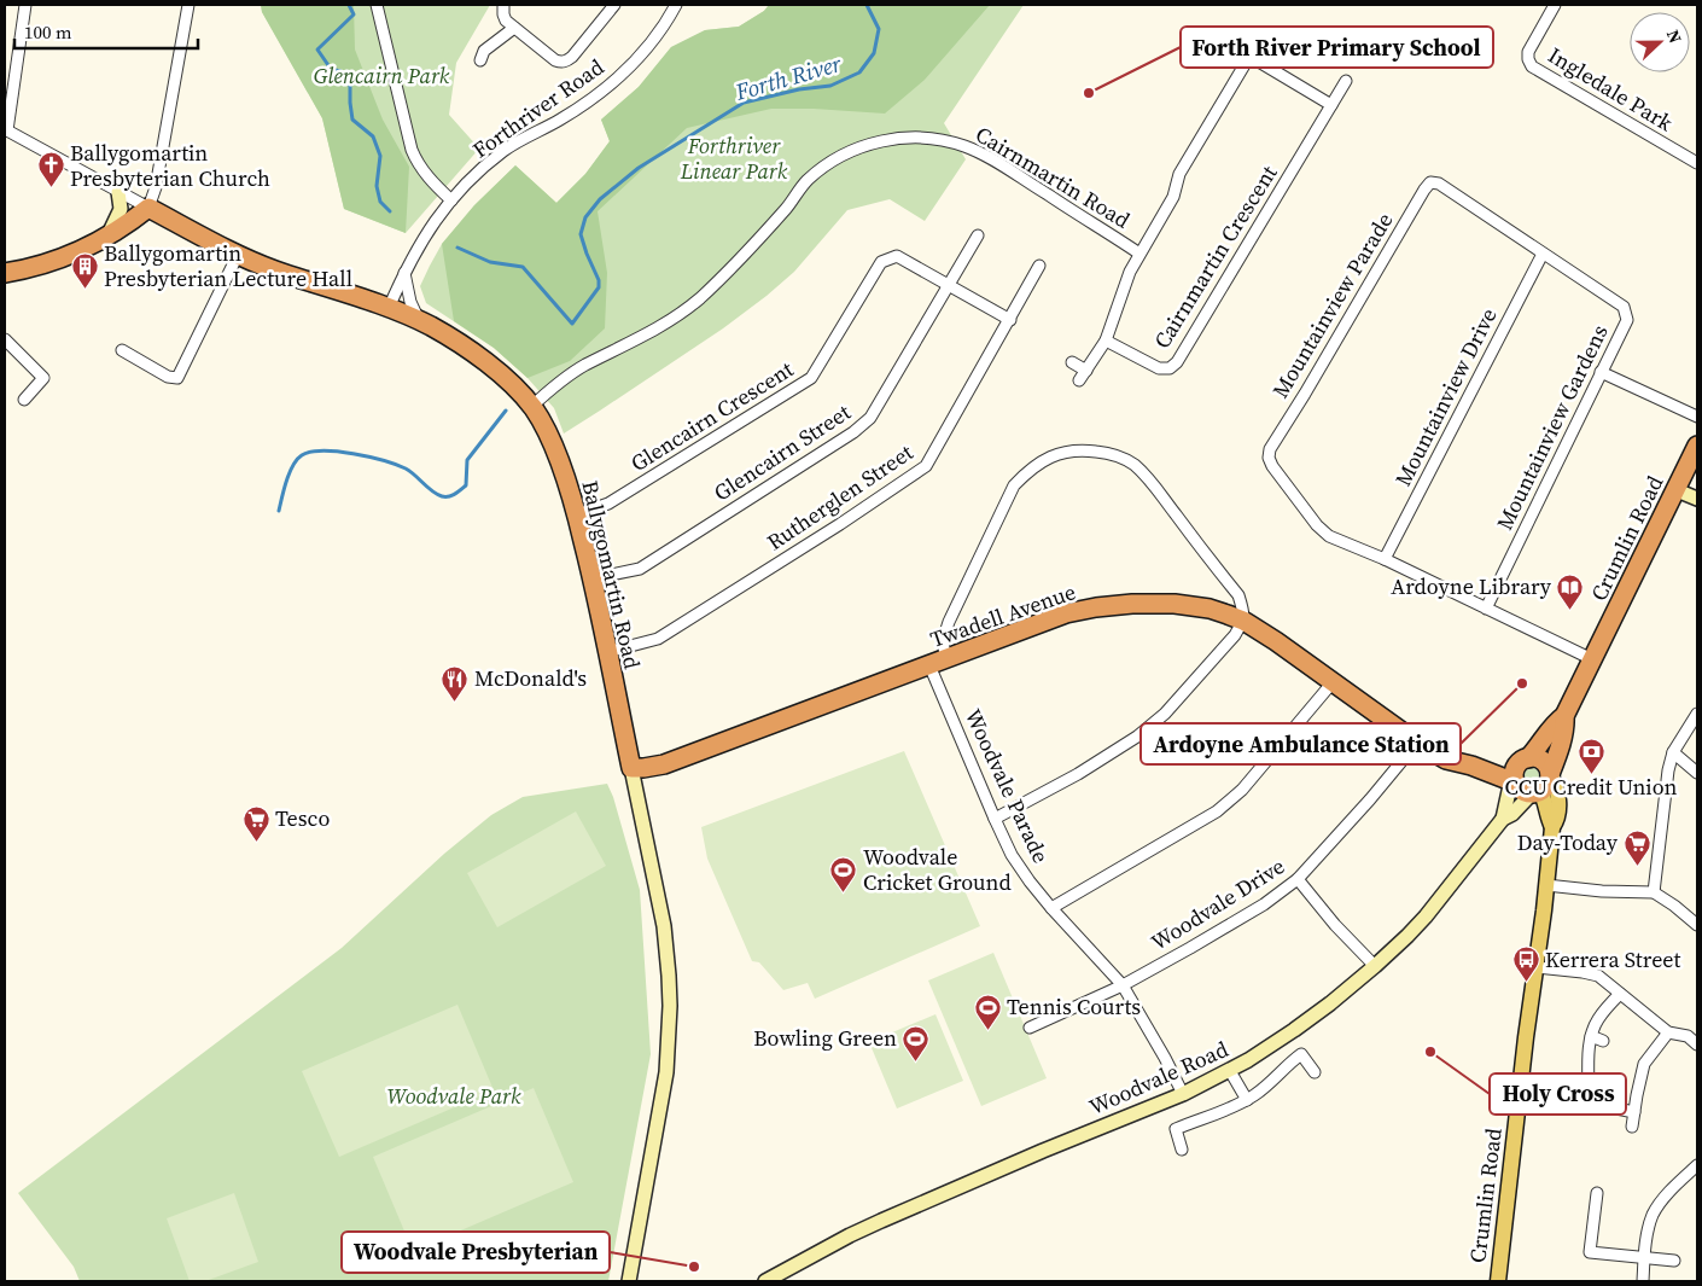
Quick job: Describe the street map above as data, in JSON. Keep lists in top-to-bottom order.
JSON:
{
  "streets": {
    "highway": ["Crumlin Road", "Ballygomartin Road", "Twadell Avenue"],
    "main road": ["Woodvale Road"],
    "street": [
      "Ingledale Park",
      "Forthriver Road",
      "Cairnmartin Road",
      "Cairnmartin Crescent",
      "Mountainview Parade",
      "Mountainview Drive",
      "Glencairn Crescent",
      "Mountainview Gardens",
      "Glencairn Street",
      "Rutherglen Street",
      "Woodvale Parade",
      "Woodvale Drive"
    ]
  },
  "crossings": [
    ["Forthriver Road", "Ballygomartin Road"],
    ["Cairnmartin Road", "Ballygomartin Road"],
    ["Mountainview Parade", "Mountainview Drive"],
    ["Mountainview Parade", "Mountainview Gardens"],
    ["Mountainview Drive", "Mountainview Gardens"],
    ["Glencairn Crescent", "Glencairn Street"],
    ["Glencairn Crescent", "Rutherglen Street"],
    ["Glencairn Crescent", "Ballygomartin Road"],
    ["Glencairn Street", "Ballygomartin Road"],
    ["Rutherglen Street", "Ballygomartin Road"],
    ["Crumlin Road", "Twadell Avenue"],
    ["Crumlin Road", "Woodvale Road"],
    ["Ballygomartin Road", "Twadell Avenue"],
    ["Twadell Avenue", "Woodvale Parade"],
    ["Twadell Avenue", "Woodvale Drive"],
    ["Twadell Avenue", "Woodvale Road"],
    ["Woodvale Parade", "Woodvale Drive"],
    ["Woodvale Parade", "Woodvale Road"]
  ],
  "water": ["Forth River"],
  "parks": ["Glencairn Park", "Forthriver Linear Park", "Woodvale Park"],
  "places": {
    "other": [
      "Forth River Primary School",
      "Ardoyne Ambulance Station",
      "Holy Cross",
      "Woodvale Presbyterian"
    ],
    "church": ["Ballygomartin Presbyterian Church"],
    "building": ["Ballygomartin Presbyterian Lecture Hall"],
    "library": ["Ardoyne Library"],
    "restaurant": ["McDonald's"],
    "bank": ["CCU Credit Union"],
    "supermarket": ["Tesco", "Day-Today"],
    "sports": ["Woodvale Cricket Ground", "Tennis Courts", "Bowling Green"],
    "bus stop": ["Kerrera Street"]
  },
  "scale_bar": "100 m",
  "north": "right"
}
